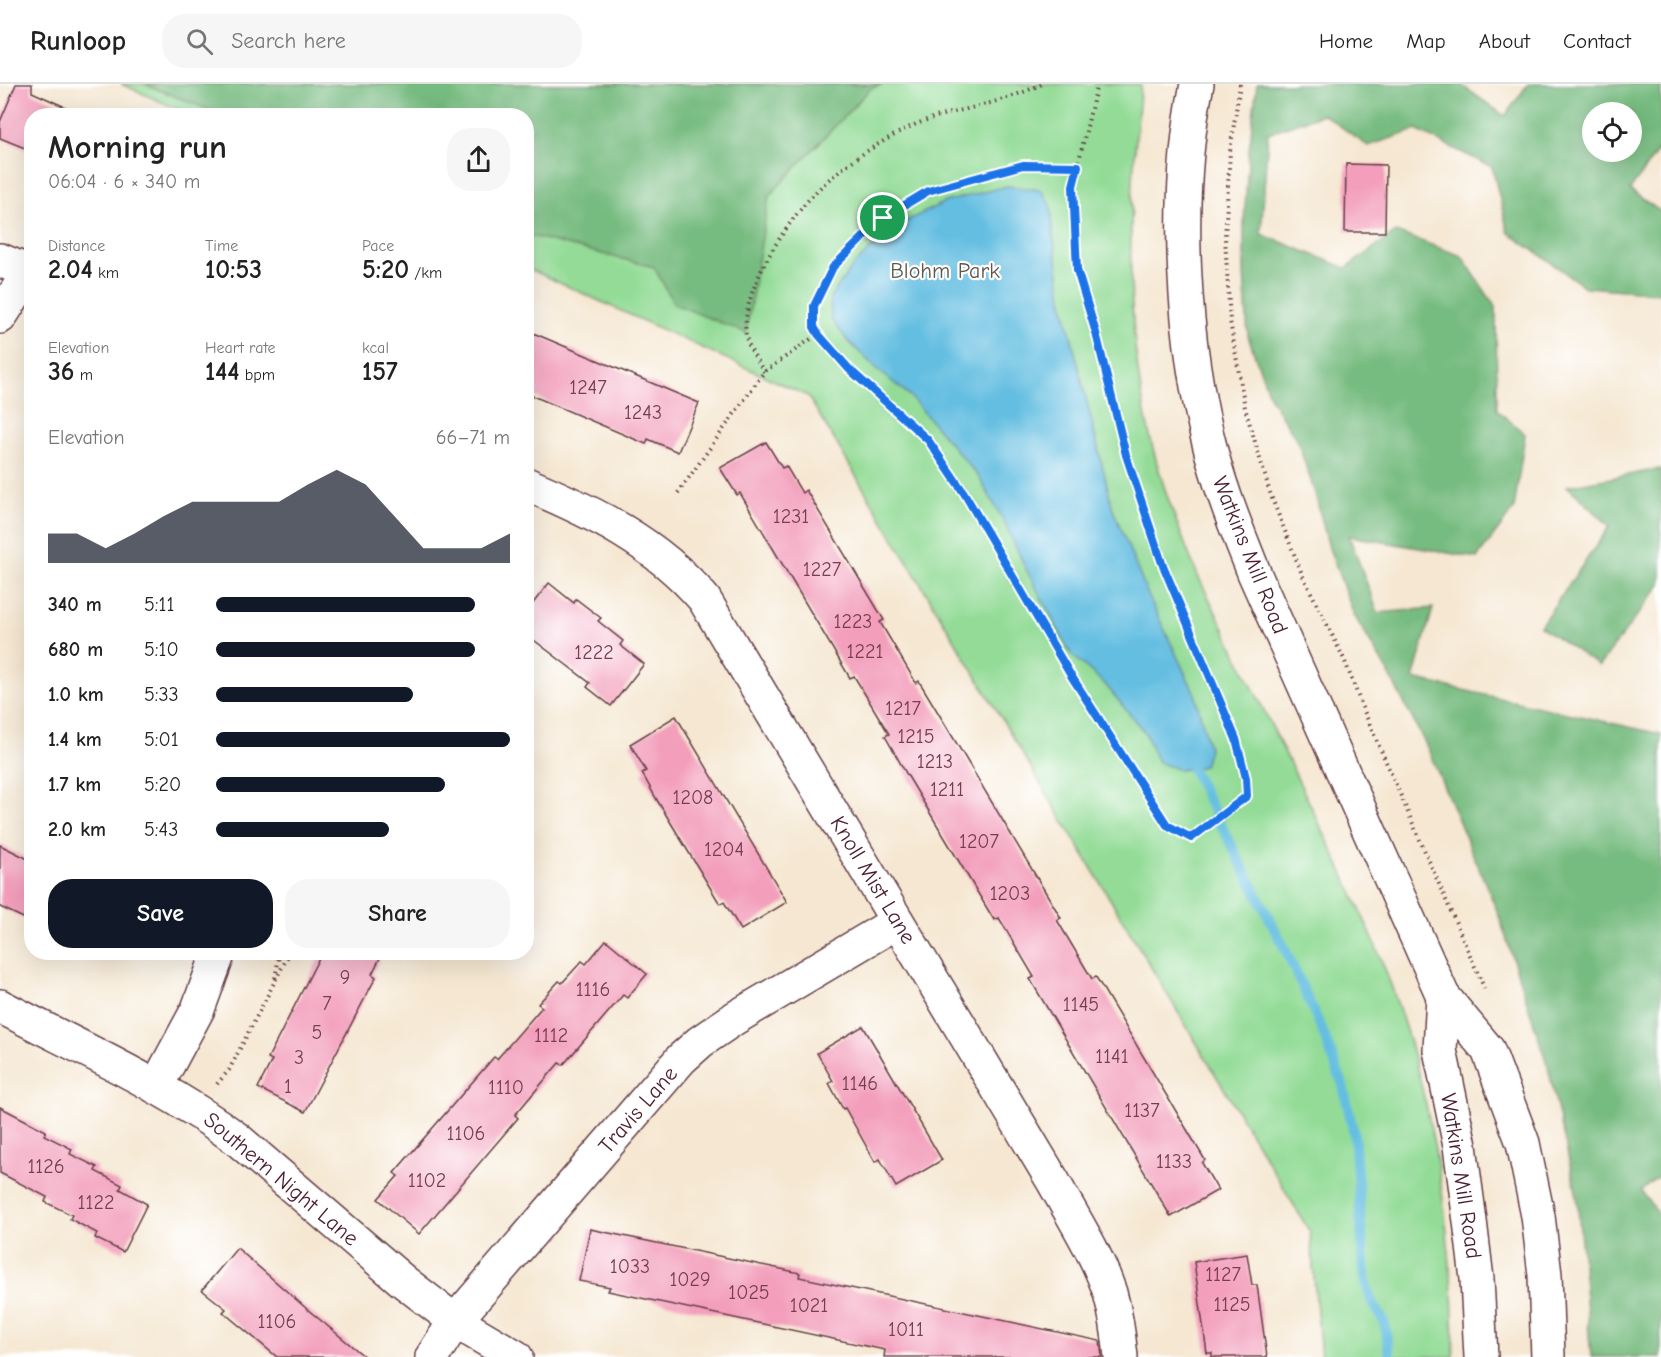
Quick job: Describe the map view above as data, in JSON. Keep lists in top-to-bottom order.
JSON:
{
  "streets": {
    "street": [
      "Watkins Mill Road",
      "Knoll Mist Lane",
      "Travis Lane",
      "Southern Night Lane"
    ]
  },
  "crossings": [
    ["Knoll Mist Lane", "Travis Lane"],
    ["Travis Lane", "Southern Night Lane"]
  ],
  "parks": ["Blohm Park"],
  "house_numbers": [
    "1247",
    "1243",
    "1231",
    "1227",
    "1223",
    "1221",
    "1222",
    "1217",
    "1215",
    "1213",
    "1211",
    "1208",
    "1207",
    "1204",
    "1203",
    "9",
    "1116",
    "7",
    "1145",
    "5",
    "1112",
    "1141",
    "3",
    "1146",
    "1",
    "1110",
    "1137",
    "1106",
    "1133",
    "1126",
    "1102",
    "1122",
    "1033",
    "1127",
    "1029",
    "1025",
    "1125",
    "1021",
    "1106",
    "1011"
  ],
  "page": {
    "header": "Runloop",
    "search": "Search here",
    "nav": [
      "Home",
      "Map",
      "About",
      "Contact"
    ],
    "heading": ["Morning run", "06:04 · 6 × 340 m"],
    "stats": [
      ["Distance", "2.04 km"],
      ["Time", "10:53"],
      ["Pace", "5:20 /km"],
      ["Elevation", "36 m"],
      ["Heart rate", "144 bpm"],
      ["kcal", "157"]
    ],
    "chart": ["Elevation", "66–71 m"],
    "list": [
      {
        "name": "340 m",
        "note": "5:11"
      },
      {
        "name": "680 m",
        "note": "5:10"
      },
      {
        "name": "1.0 km",
        "note": "5:33"
      },
      {
        "name": "1.4 km",
        "note": "5:01"
      },
      {
        "name": "1.7 km",
        "note": "5:20"
      },
      {
        "name": "2.0 km",
        "note": "5:43"
      }
    ],
    "buttons": ["Save", "Share"]
  }
}
